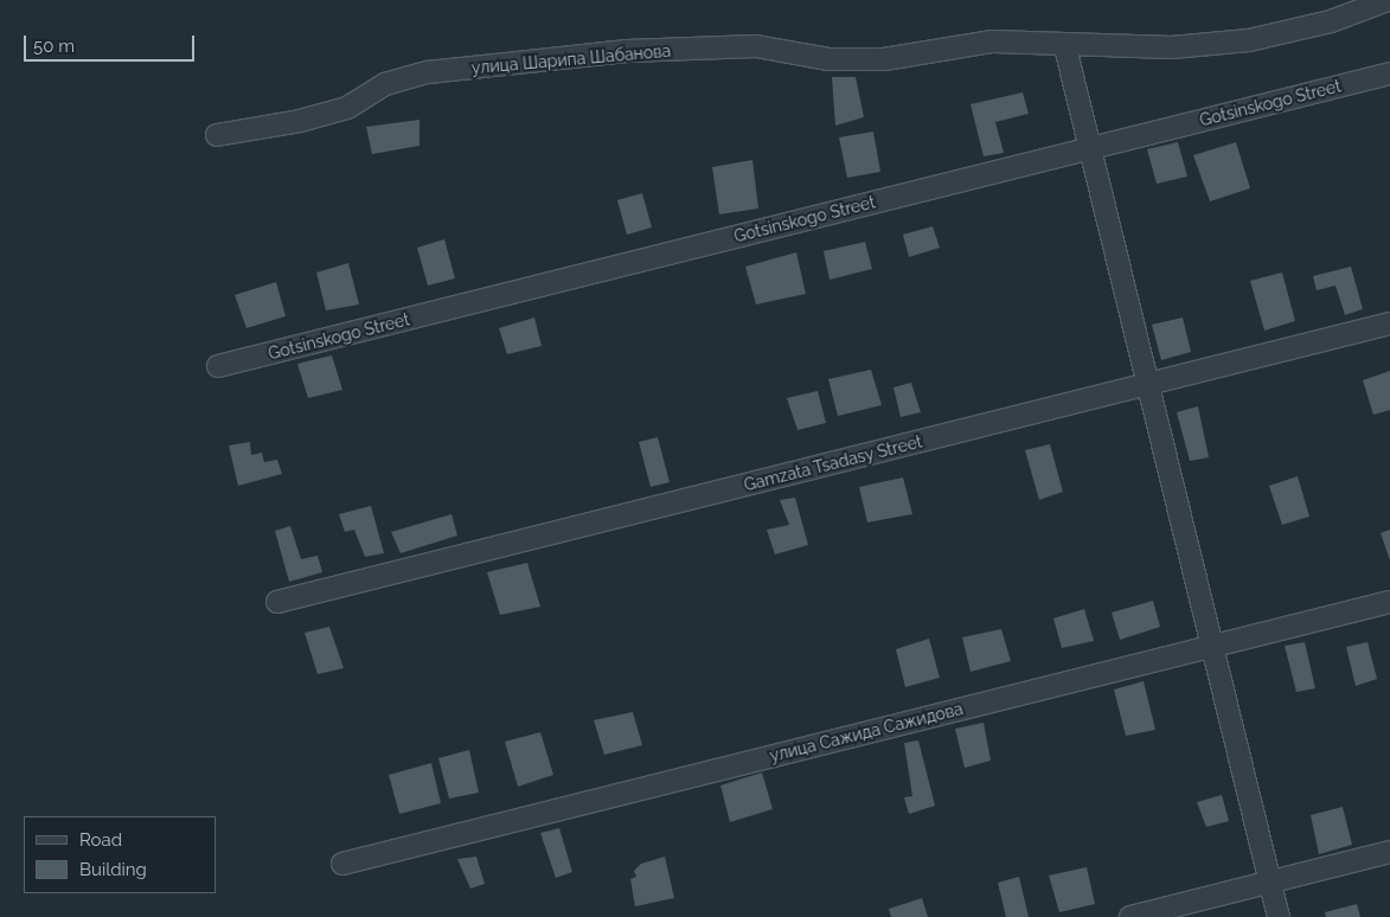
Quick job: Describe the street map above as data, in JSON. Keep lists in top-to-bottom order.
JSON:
{
  "streets": {
    "street": [
      "улица Шарипа Шабанова",
      "Gotsinskogo Street",
      "Gamzata Tsadasy Street",
      "улица Сажида Сажидова"
    ]
  },
  "legend": ["Road", "Building"],
  "scale_bar": "50 m"
}
